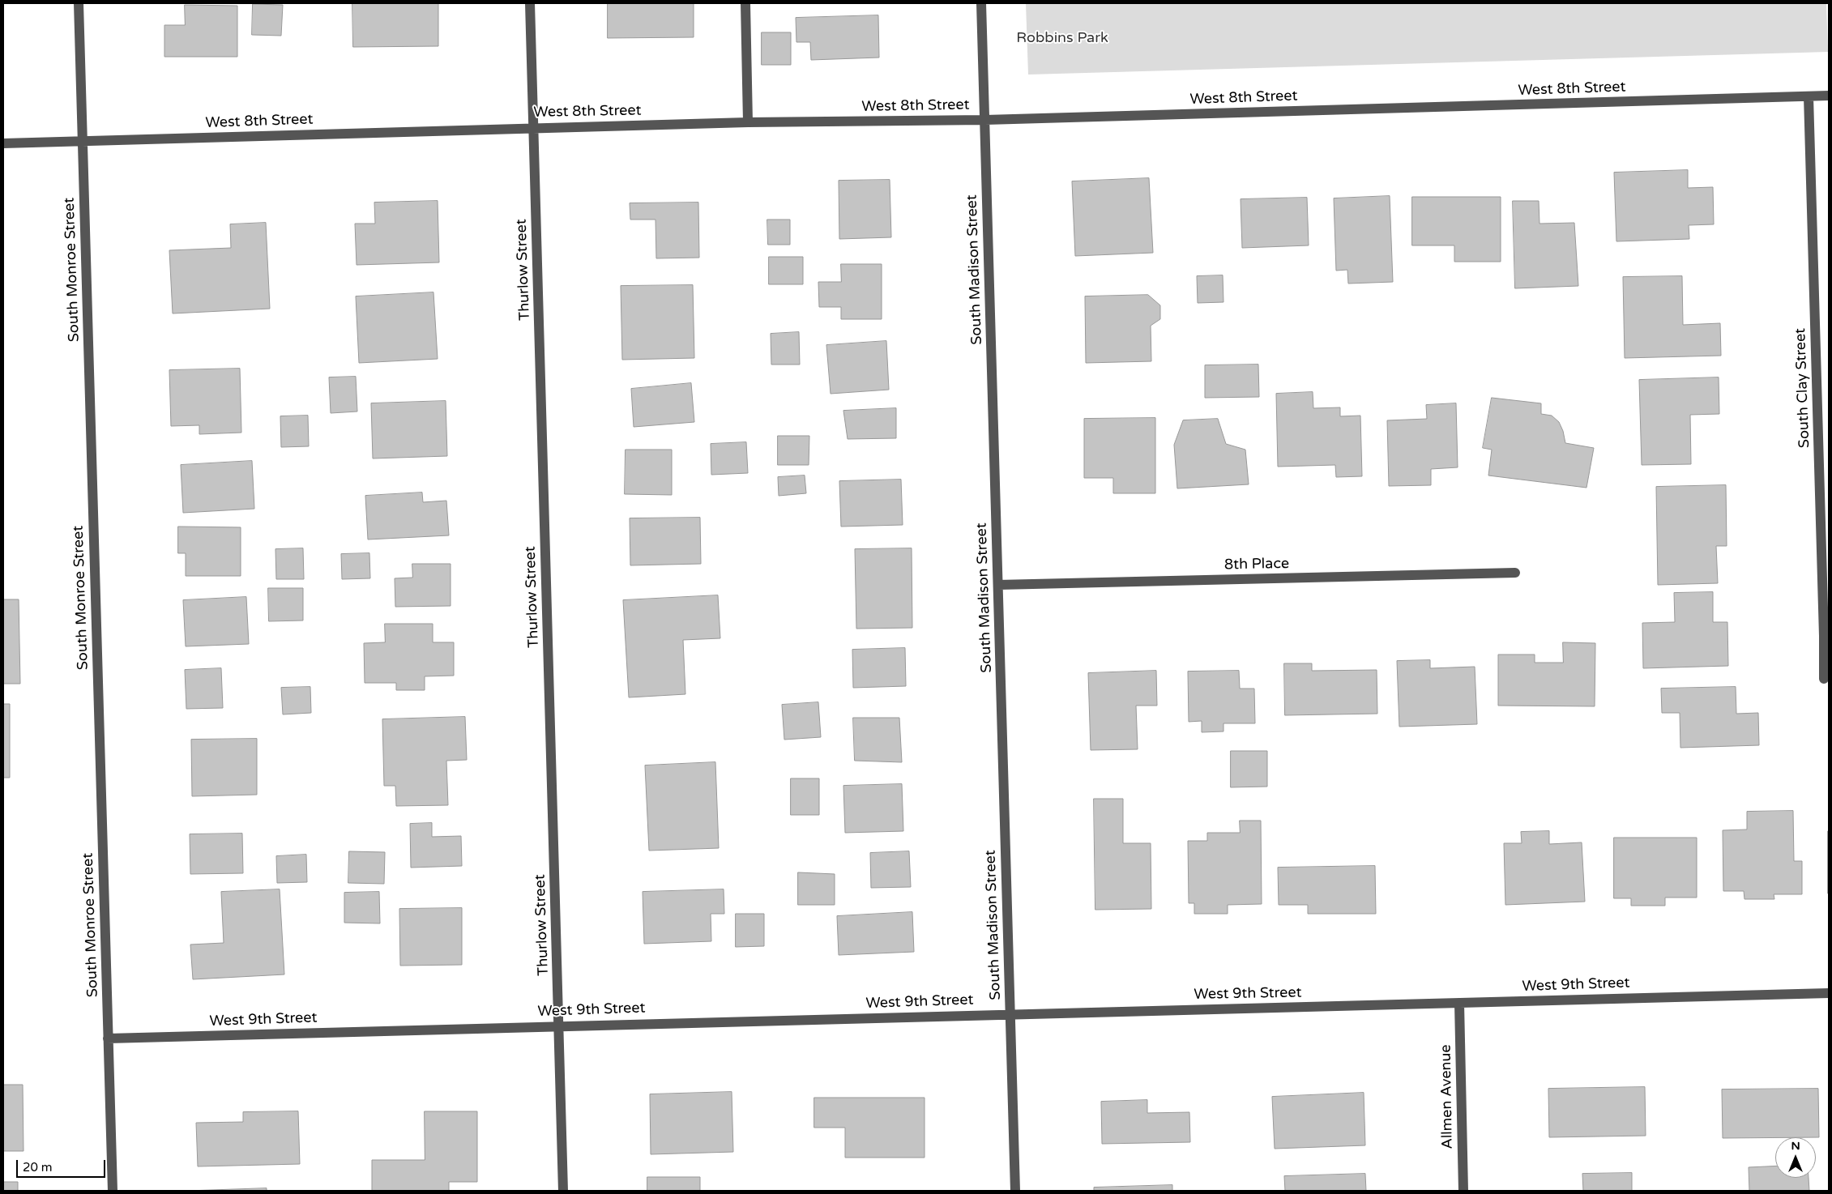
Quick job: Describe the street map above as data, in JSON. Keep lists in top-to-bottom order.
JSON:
{
  "streets": {
    "street": [
      "West 8th Street",
      "South Monroe Street",
      "Thurlow Street",
      "South Madison Street",
      "South Clay Street",
      "8th Place",
      "West 9th Street",
      "Allmen Avenue"
    ]
  },
  "crossings": [
    ["West 8th Street", "South Monroe Street"],
    ["West 8th Street", "Thurlow Street"],
    ["West 8th Street", "South Madison Street"],
    ["West 8th Street", "South Clay Street"],
    ["South Monroe Street", "West 9th Street"],
    ["Thurlow Street", "West 9th Street"],
    ["South Madison Street", "8th Place"],
    ["South Madison Street", "West 9th Street"],
    ["West 9th Street", "Allmen Avenue"]
  ],
  "parks": ["Robbins Park"],
  "scale_bar": "20 m",
  "north": "top"
}
